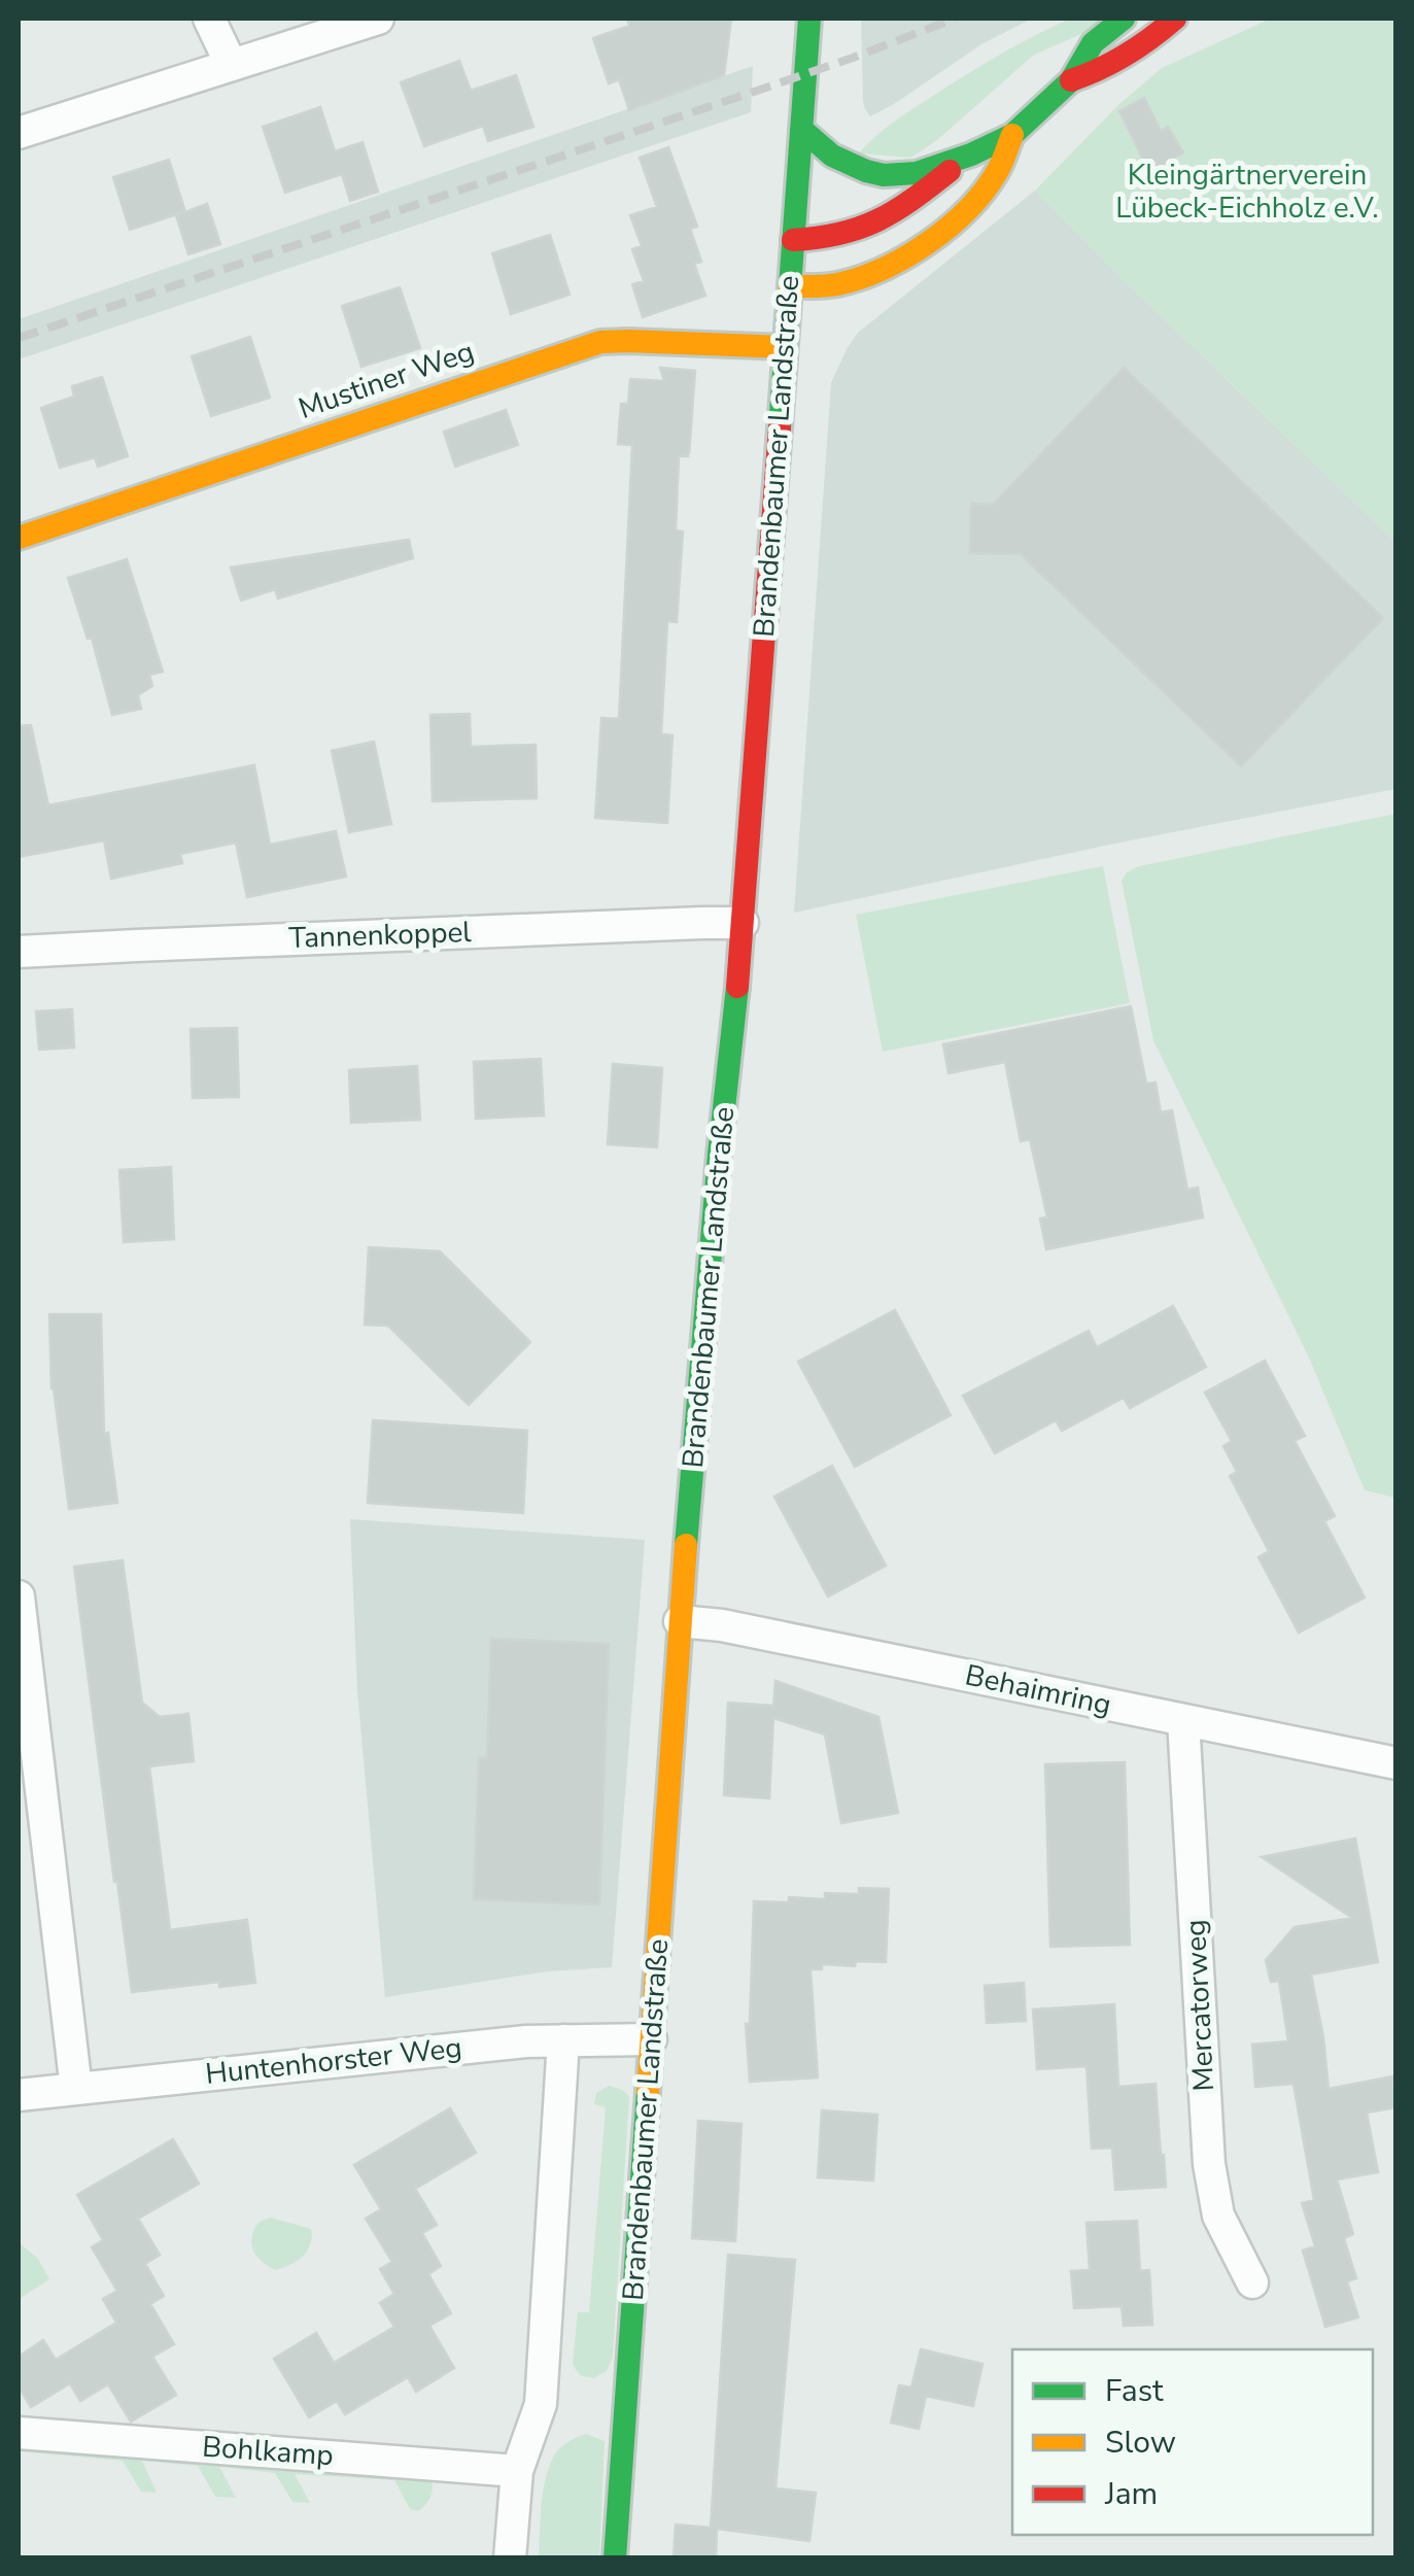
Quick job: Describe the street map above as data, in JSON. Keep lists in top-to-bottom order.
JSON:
{
  "streets": {
    "main road": ["Mustiner Weg", "Brandenbaumer Landstraße"],
    "street": [
      "Tannenkoppel",
      "Behaimring",
      "Mercatorweg",
      "Huntenhorster Weg",
      "Bohlkamp"
    ]
  },
  "crossings": [
    ["Mustiner Weg", "Brandenbaumer Landstraße"],
    ["Brandenbaumer Landstraße", "Tannenkoppel"],
    ["Brandenbaumer Landstraße", "Behaimring"],
    ["Brandenbaumer Landstraße", "Huntenhorster Weg"],
    ["Behaimring", "Mercatorweg"]
  ],
  "parks": ["Kleingärtnerverein Lübeck-Eichholz e.V."],
  "legend": ["Fast", "Slow", "Jam"]
}
